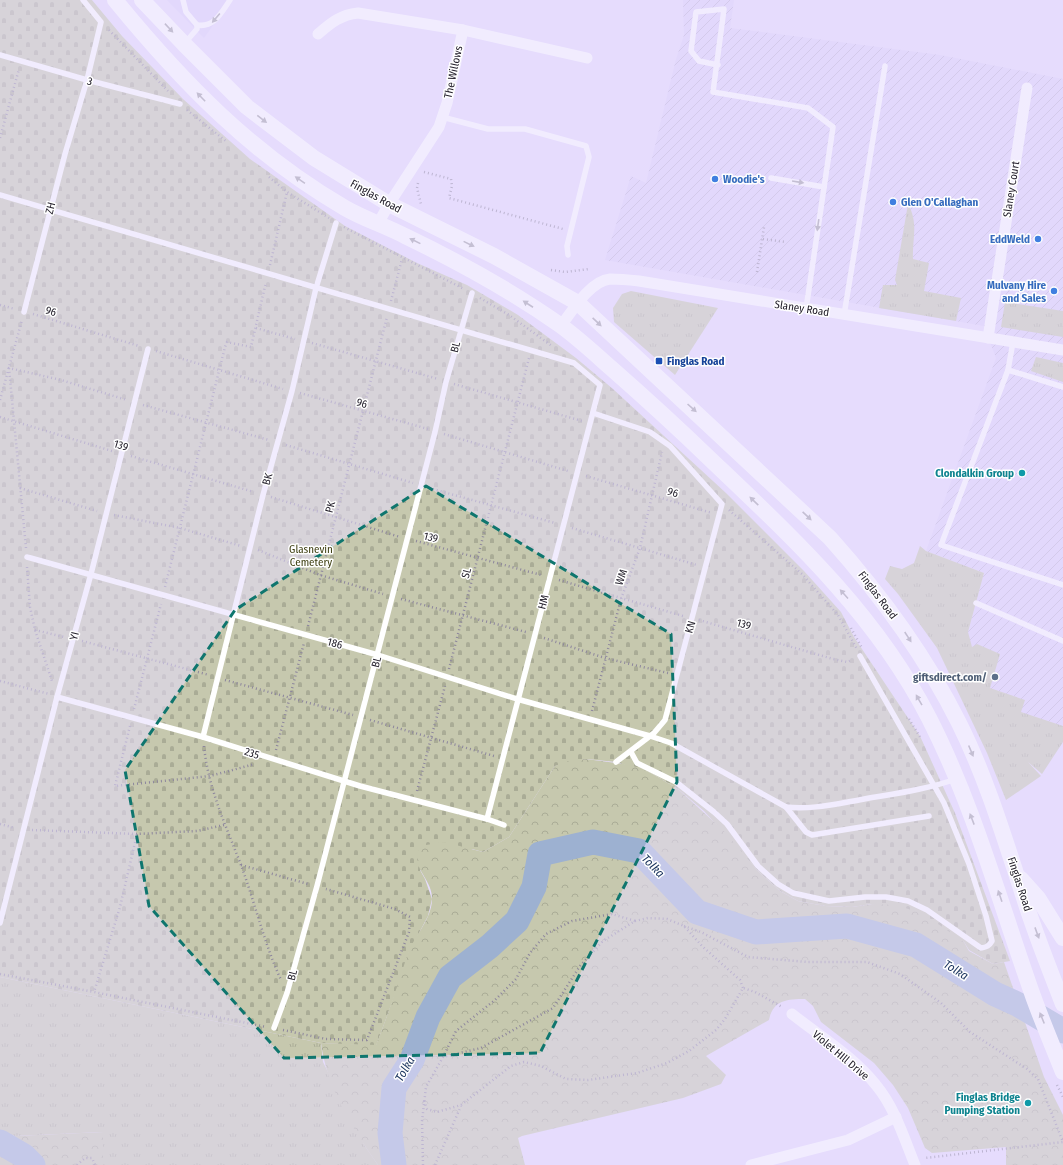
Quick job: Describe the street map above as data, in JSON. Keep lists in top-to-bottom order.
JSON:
{
  "streets": {
    "main road": ["Finglas Road"],
    "street": [
      "The Willows",
      "Slaney Court",
      "Slaney Road",
      "Violet HIll Drive"
    ],
    "lane": [
      "3",
      "ZH",
      "BL",
      "BK",
      "HM",
      "KN",
      "YI",
      "186",
      "235"
    ],
    "path": [
      "96",
      "139",
      "PK",
      "SL",
      "WM"
    ]
  },
  "crossings": [
    ["The Willows", "Finglas Road"],
    ["3", "ZH"],
    ["Slaney Court", "Slaney Road"],
    ["Finglas Road", "Slaney Road"],
    ["ZH", "96"],
    ["96", "BL"],
    ["96", "BK"],
    ["96", "PK"],
    ["96", "SL"],
    ["96", "WM"],
    ["96", "HM"],
    ["96", "KN"],
    ["96", "YI"],
    ["BL", "139"],
    ["BL", "186"],
    ["BL", "235"],
    ["139", "BK"],
    ["139", "PK"],
    ["139", "SL"],
    ["139", "WM"],
    ["139", "HM"],
    ["139", "KN"],
    ["139", "YI"],
    ["BK", "186"],
    ["BK", "235"],
    ["PK", "186"],
    ["PK", "235"],
    ["SL", "186"],
    ["SL", "235"],
    ["WM", "186"],
    ["HM", "186"],
    ["HM", "235"],
    ["KN", "186"],
    ["YI", "186"],
    ["YI", "235"]
  ],
  "water": ["Tolka"],
  "parks": ["Glasnevin Cemetery"],
  "places": {
    "other": [
      "Woodie's",
      "Glen O'Callaghan",
      "EddWeld",
      "Mulvany Hire and Sales",
      "Clondalkin Group",
      "giftsdirect.com/",
      "Finglas Bridge Pumping Station"
    ],
    "transit": ["Finglas Road"]
  }
}
